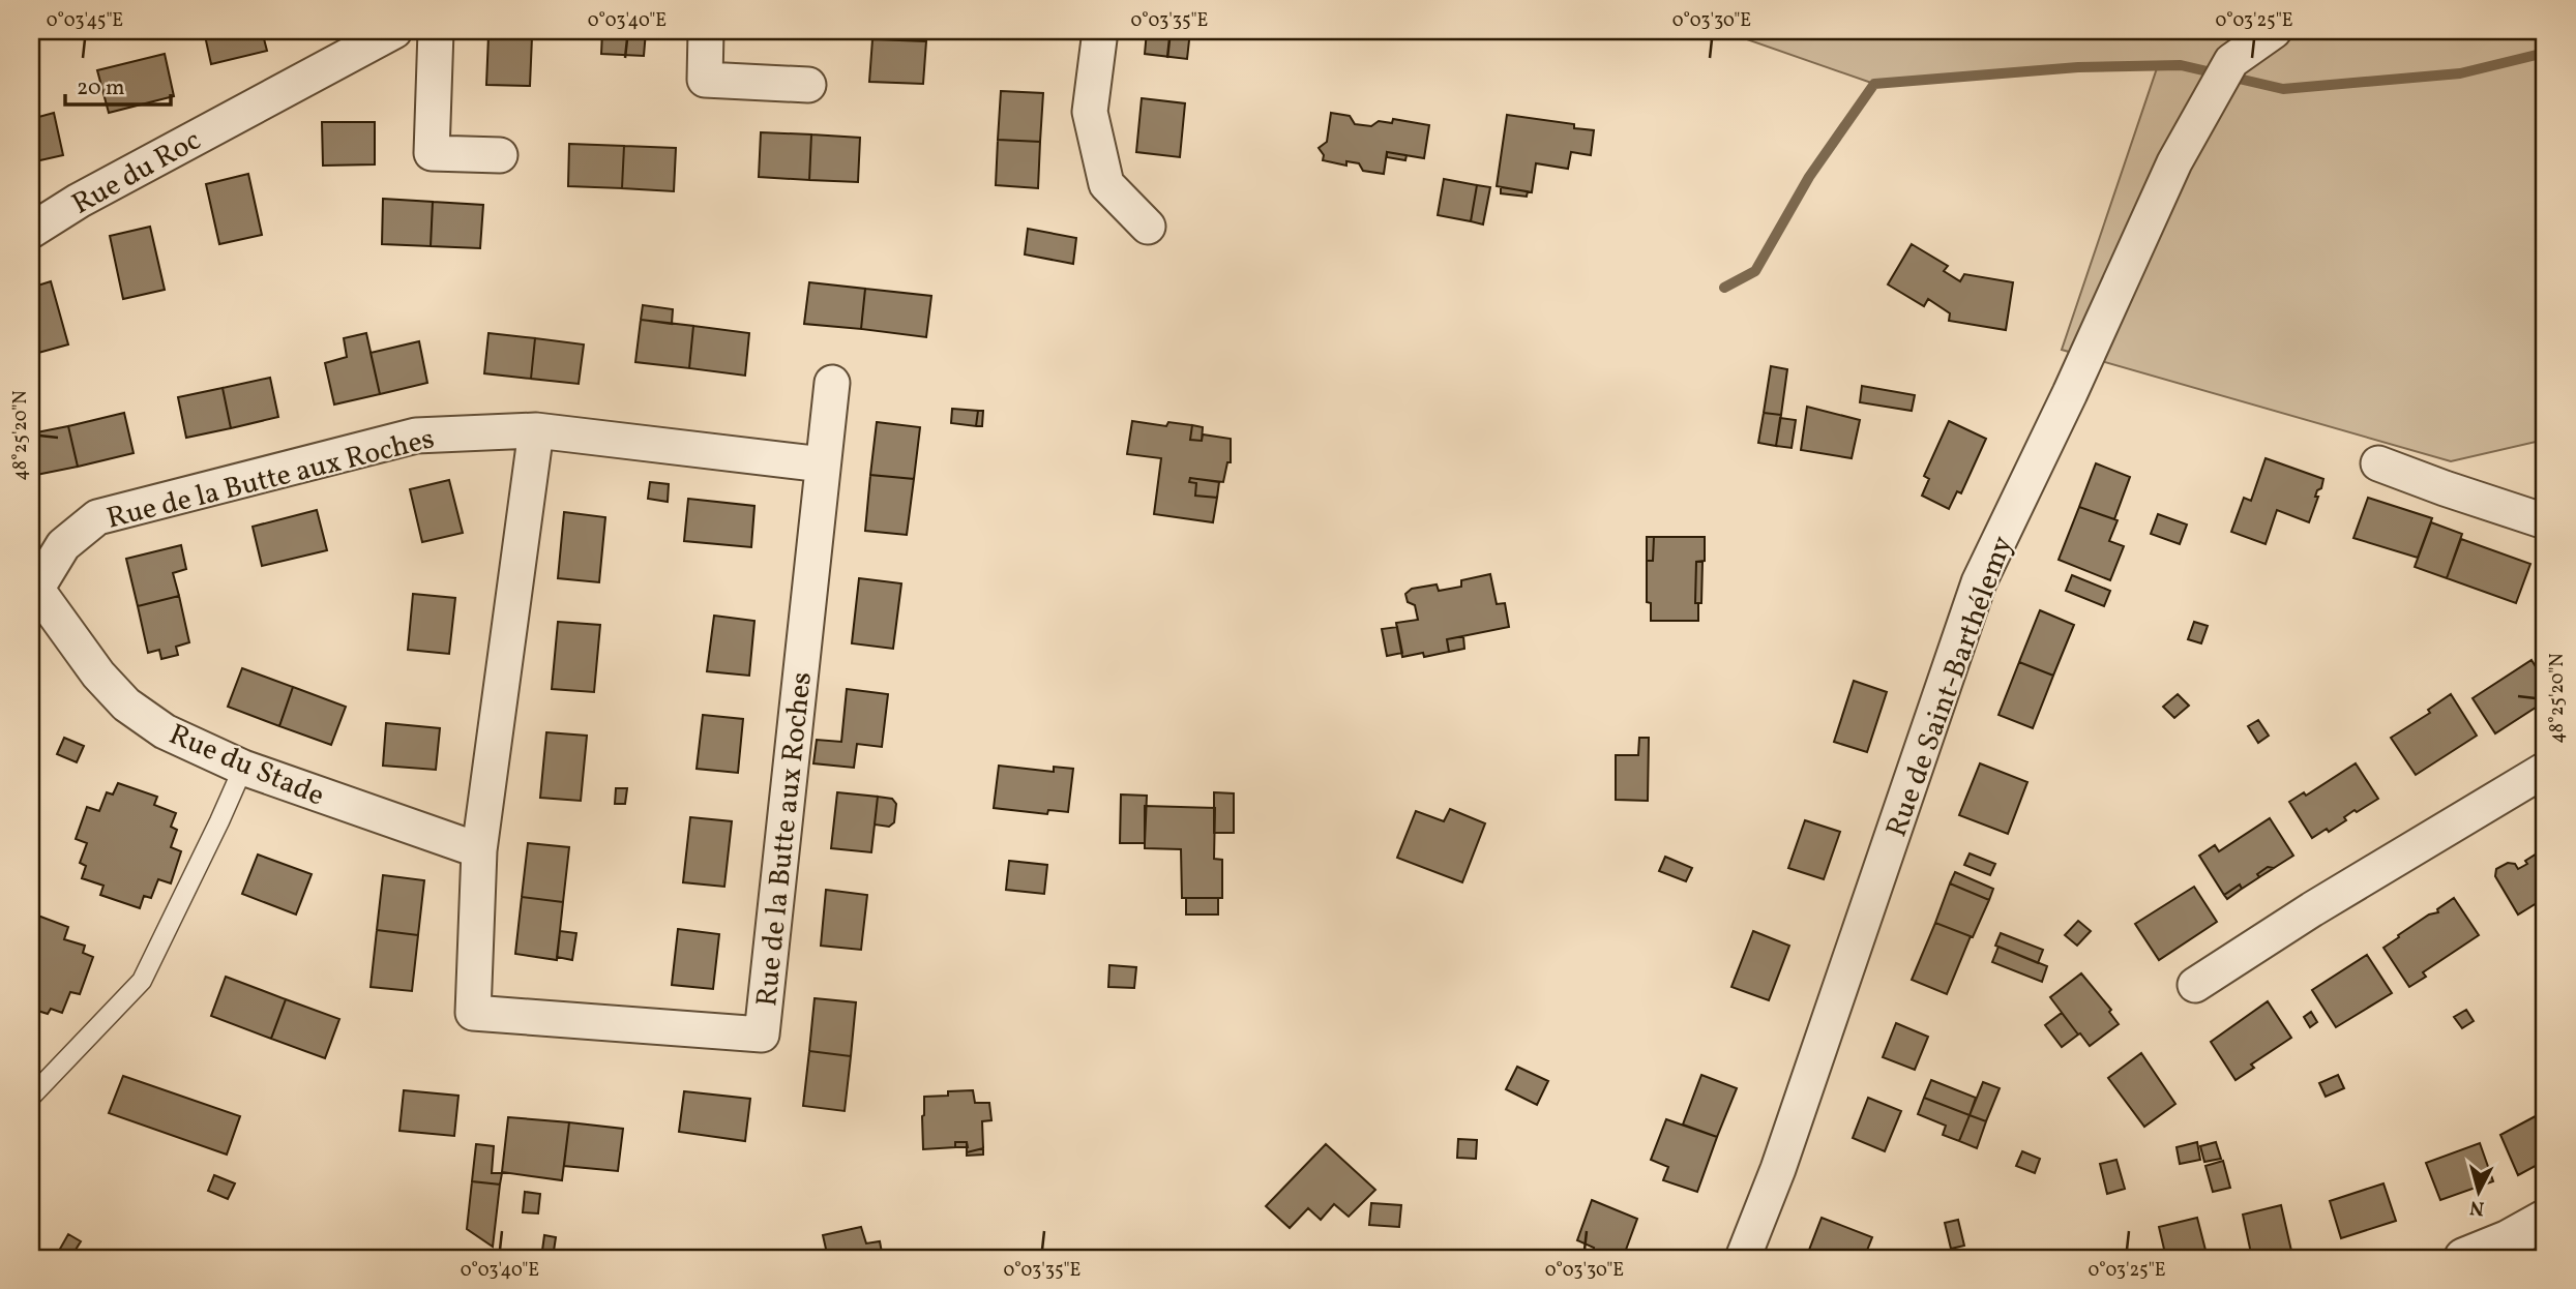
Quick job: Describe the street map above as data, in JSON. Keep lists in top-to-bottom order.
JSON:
{
  "streets": {
    "street": [
      "Rue du Roc",
      "Rue de la Butte aux Roches",
      "Rue de Saint-Barthélemy",
      "Rue du Stade"
    ]
  },
  "crossings": [
    ["Rue de la Butte aux Roches", "Rue du Stade"]
  ],
  "scale_bar": "20 m",
  "north": "bottom",
  "coordinates": [
    "0°03'45\"E",
    "0°03'40\"E",
    "0°03'35\"E",
    "0°03'30\"E",
    "0°03'25\"E",
    "48°25'20\"N"
  ]
}
